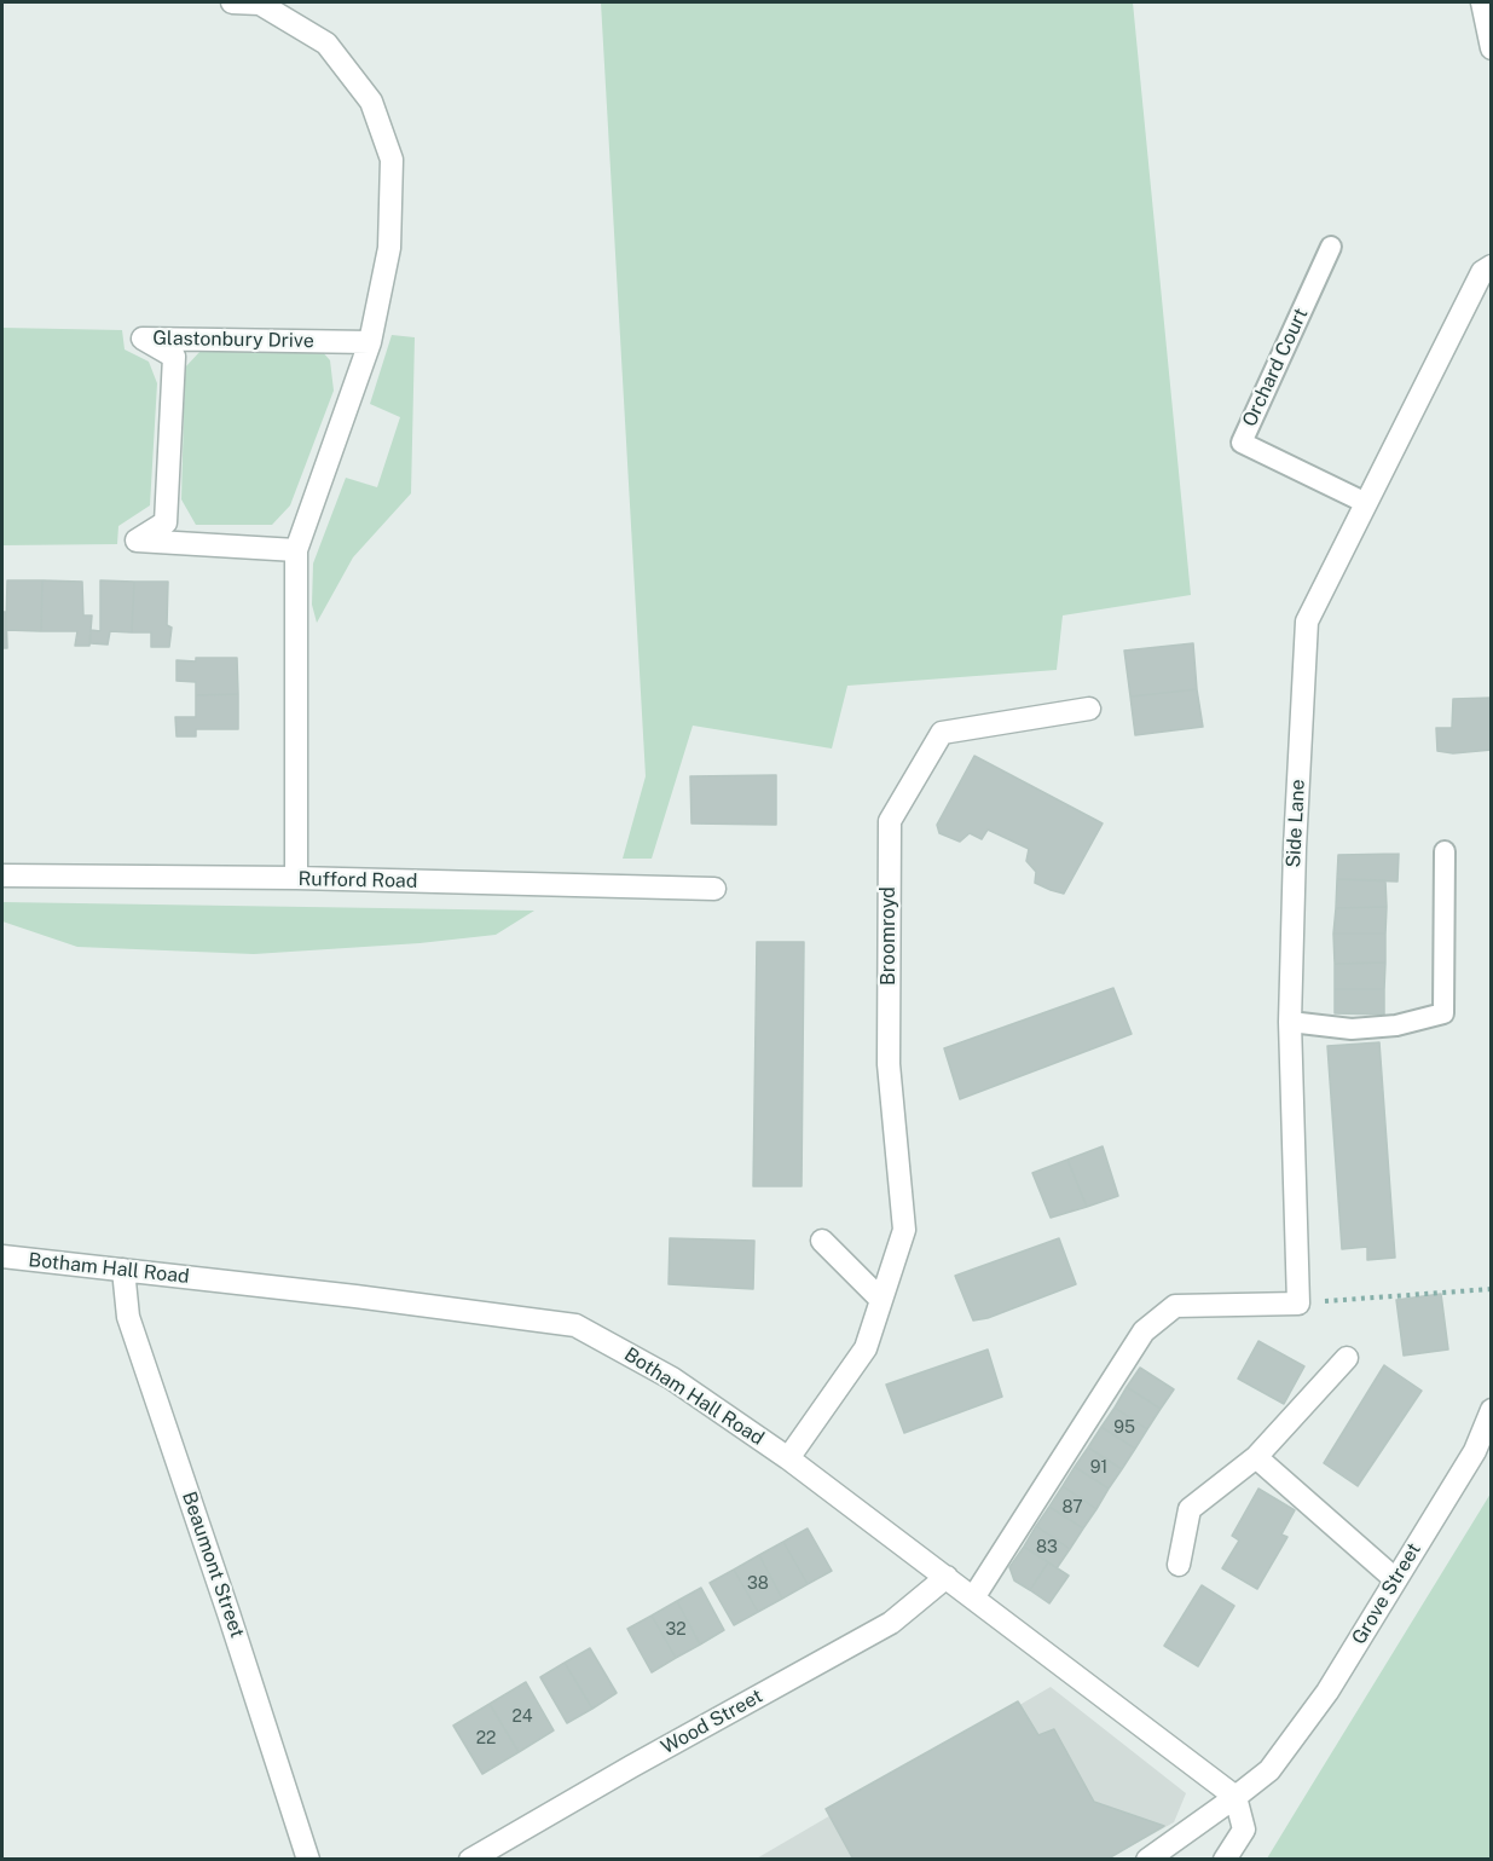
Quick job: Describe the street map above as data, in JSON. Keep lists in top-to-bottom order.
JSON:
{
  "streets": {
    "street": [
      "Glastonbury Drive",
      "Side Lane",
      "Rufford Road",
      "Broomroyd",
      "Botham Hall Road",
      "Beaumont Street",
      "Grove Street",
      "Wood Street"
    ],
    "lane": ["Orchard Court"]
  },
  "crossings": [
    ["Orchard Court", "Side Lane"],
    ["Broomroyd", "Botham Hall Road"],
    ["Botham Hall Road", "Beaumont Street"],
    ["Botham Hall Road", "Grove Street"],
    ["Botham Hall Road", "Wood Street"]
  ],
  "house_numbers": [
    "95",
    "91",
    "87",
    "83",
    "38",
    "32",
    "24",
    "22"
  ]
}
